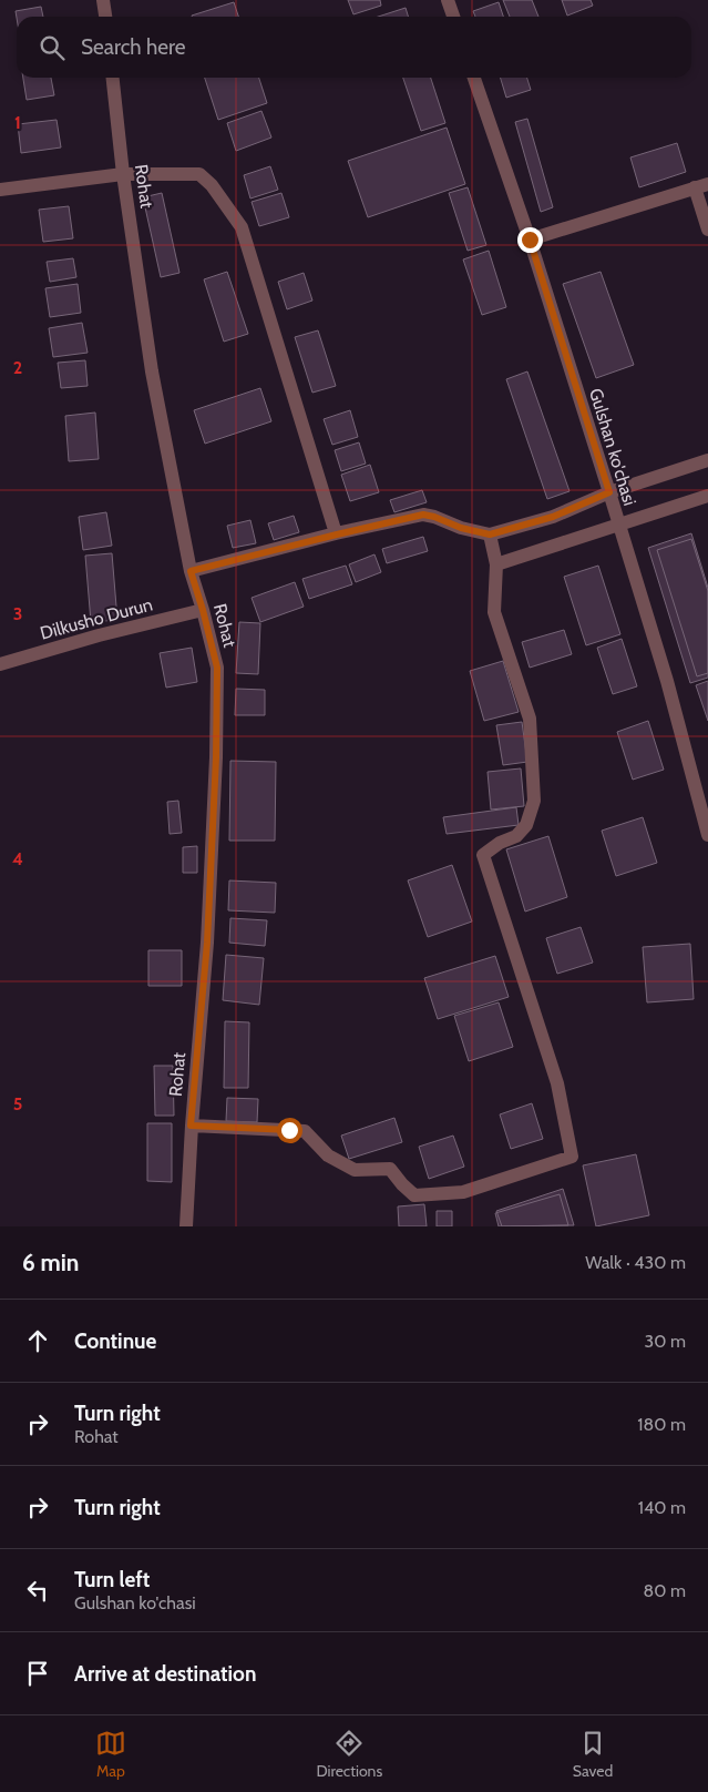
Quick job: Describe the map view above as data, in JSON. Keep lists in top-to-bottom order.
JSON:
{
  "streets": {
    "street": ["Rohat", "Gulshan ko'chasi", "Dilkusho Durun"]
  },
  "crossings": [
    ["Rohat", "Dilkusho Durun"]
  ],
  "page": {
    "search": "Search here",
    "heading": ["6 min", "Walk · 430 m"],
    "list": [
      ["Continue", "30 m"],
      ["Turn right", "Rohat", "180 m"],
      ["Turn right", "140 m"],
      ["Turn left", "Gulshan ko'chasi", "80 m"],
      "Arrive at destination"
    ],
    "nav": ["Map", "Directions", "Saved"]
  },
  "grid": {
    "rows": [
      "1",
      "2",
      "3",
      "4",
      "5"
    ]
  }
}
